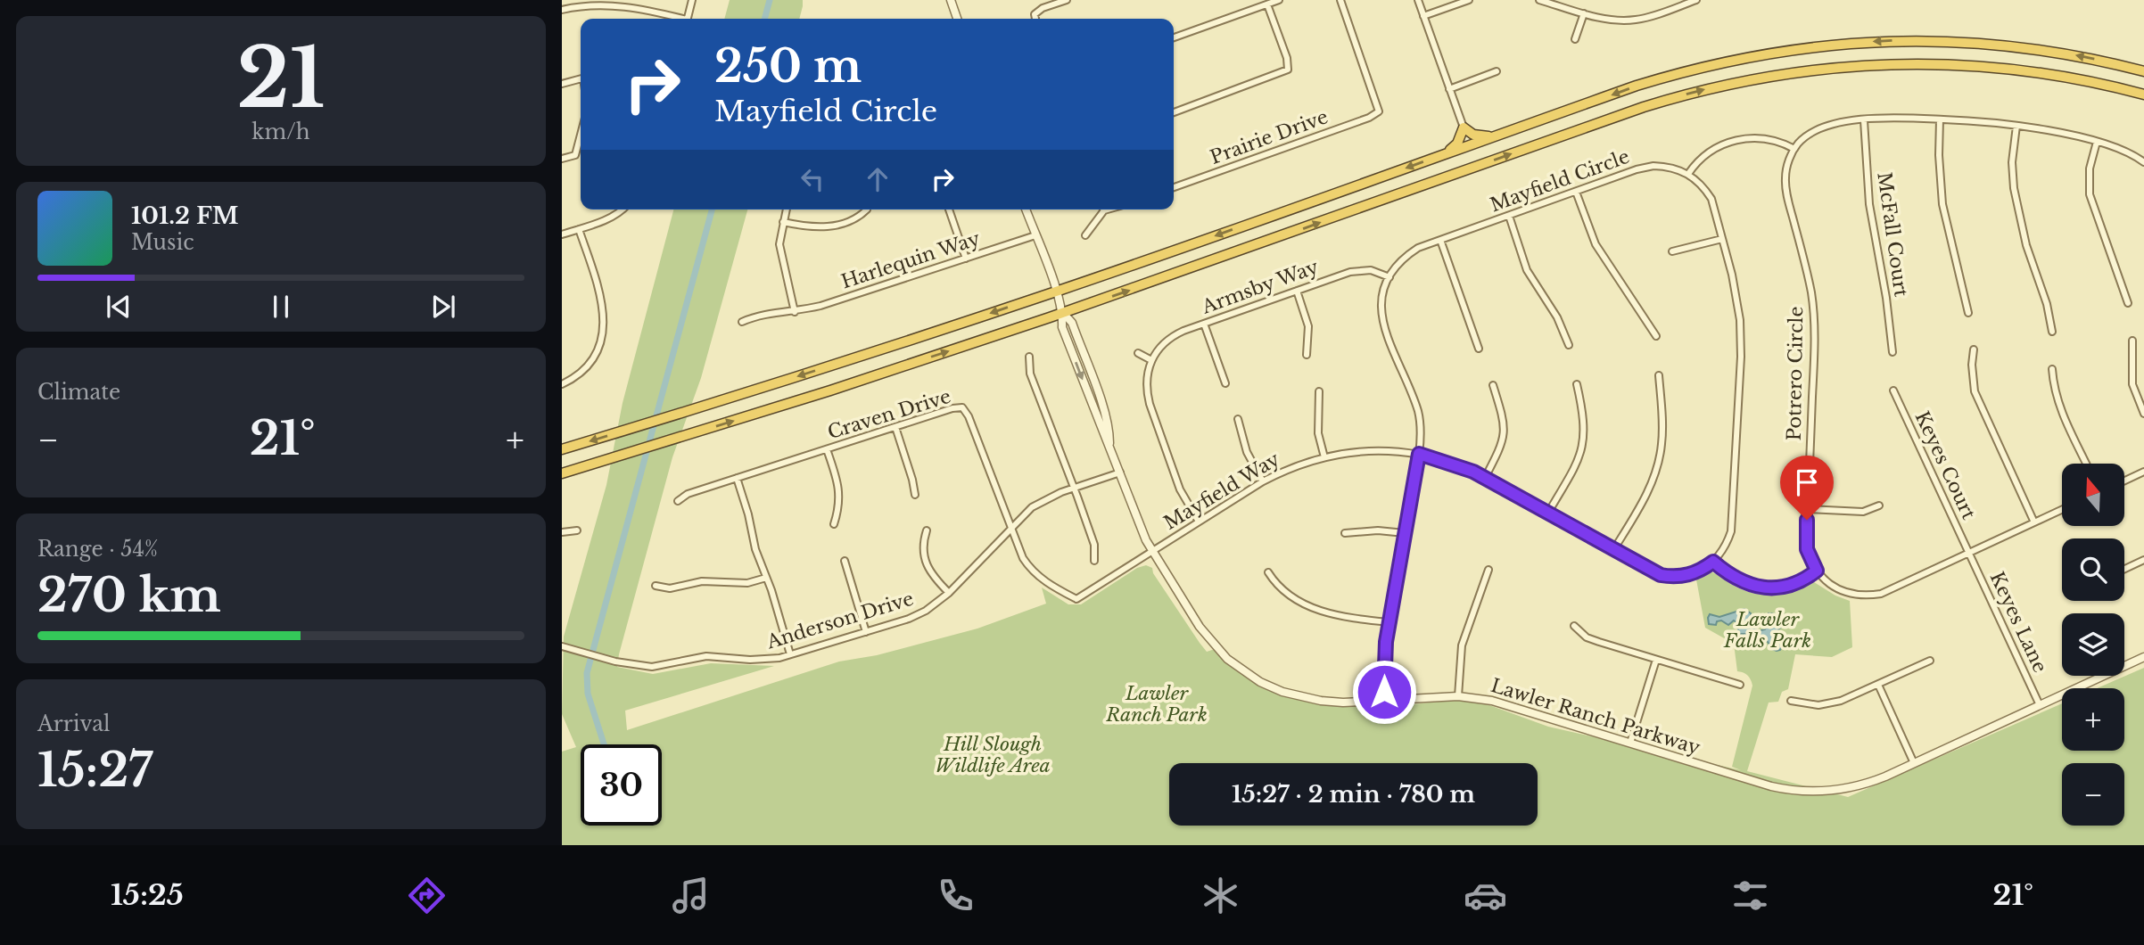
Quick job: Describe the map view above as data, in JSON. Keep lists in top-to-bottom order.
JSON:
{
  "streets": {
    "street": [
      "Prairie Drive",
      "Mayfield Circle",
      "McFall Court",
      "Harlequin Way",
      "Armsby Way",
      "Potrero Circle",
      "Craven Drive",
      "Keyes Court",
      "Mayfield Way",
      "Anderson Drive",
      "Keyes Lane",
      "Lawler Ranch Parkway"
    ]
  },
  "crossings": [
    ["Mayfield Circle", "Armsby Way"],
    ["Mayfield Circle", "Mayfield Way"],
    ["Mayfield Circle", "Lawler Ranch Parkway"],
    ["Harlequin Way", "Lawler Ranch Parkway"],
    ["Craven Drive", "Mayfield Way"],
    ["Craven Drive", "Anderson Drive"],
    ["Keyes Court", "Keyes Lane"],
    ["Mayfield Way", "Anderson Drive"],
    ["Mayfield Way", "Lawler Ranch Parkway"],
    ["Anderson Drive", "Lawler Ranch Parkway"],
    ["Keyes Lane", "Lawler Ranch Parkway"]
  ],
  "parks": ["Lawler Falls Park", "Lawler Ranch Park", "Hill Slough Wildlife Area"],
  "north": "top",
  "page": {
    "tile": [
      ["21", "km/h"],
      "Climate",
      ["Range · 54%", "270 km"],
      ["Arrival", "15:27"]
    ],
    "turn": ["250 m", "Mayfield Circle"],
    "song": ["101.2 FM", "Music"],
    "heat": ["−", "21°", "+"],
    "map_buttons": ["+", "−"],
    "limit": "30",
    "trip": "15:27 · 2 min · 780 m",
    "tabs": ["15:25", "21°"]
  }
}
